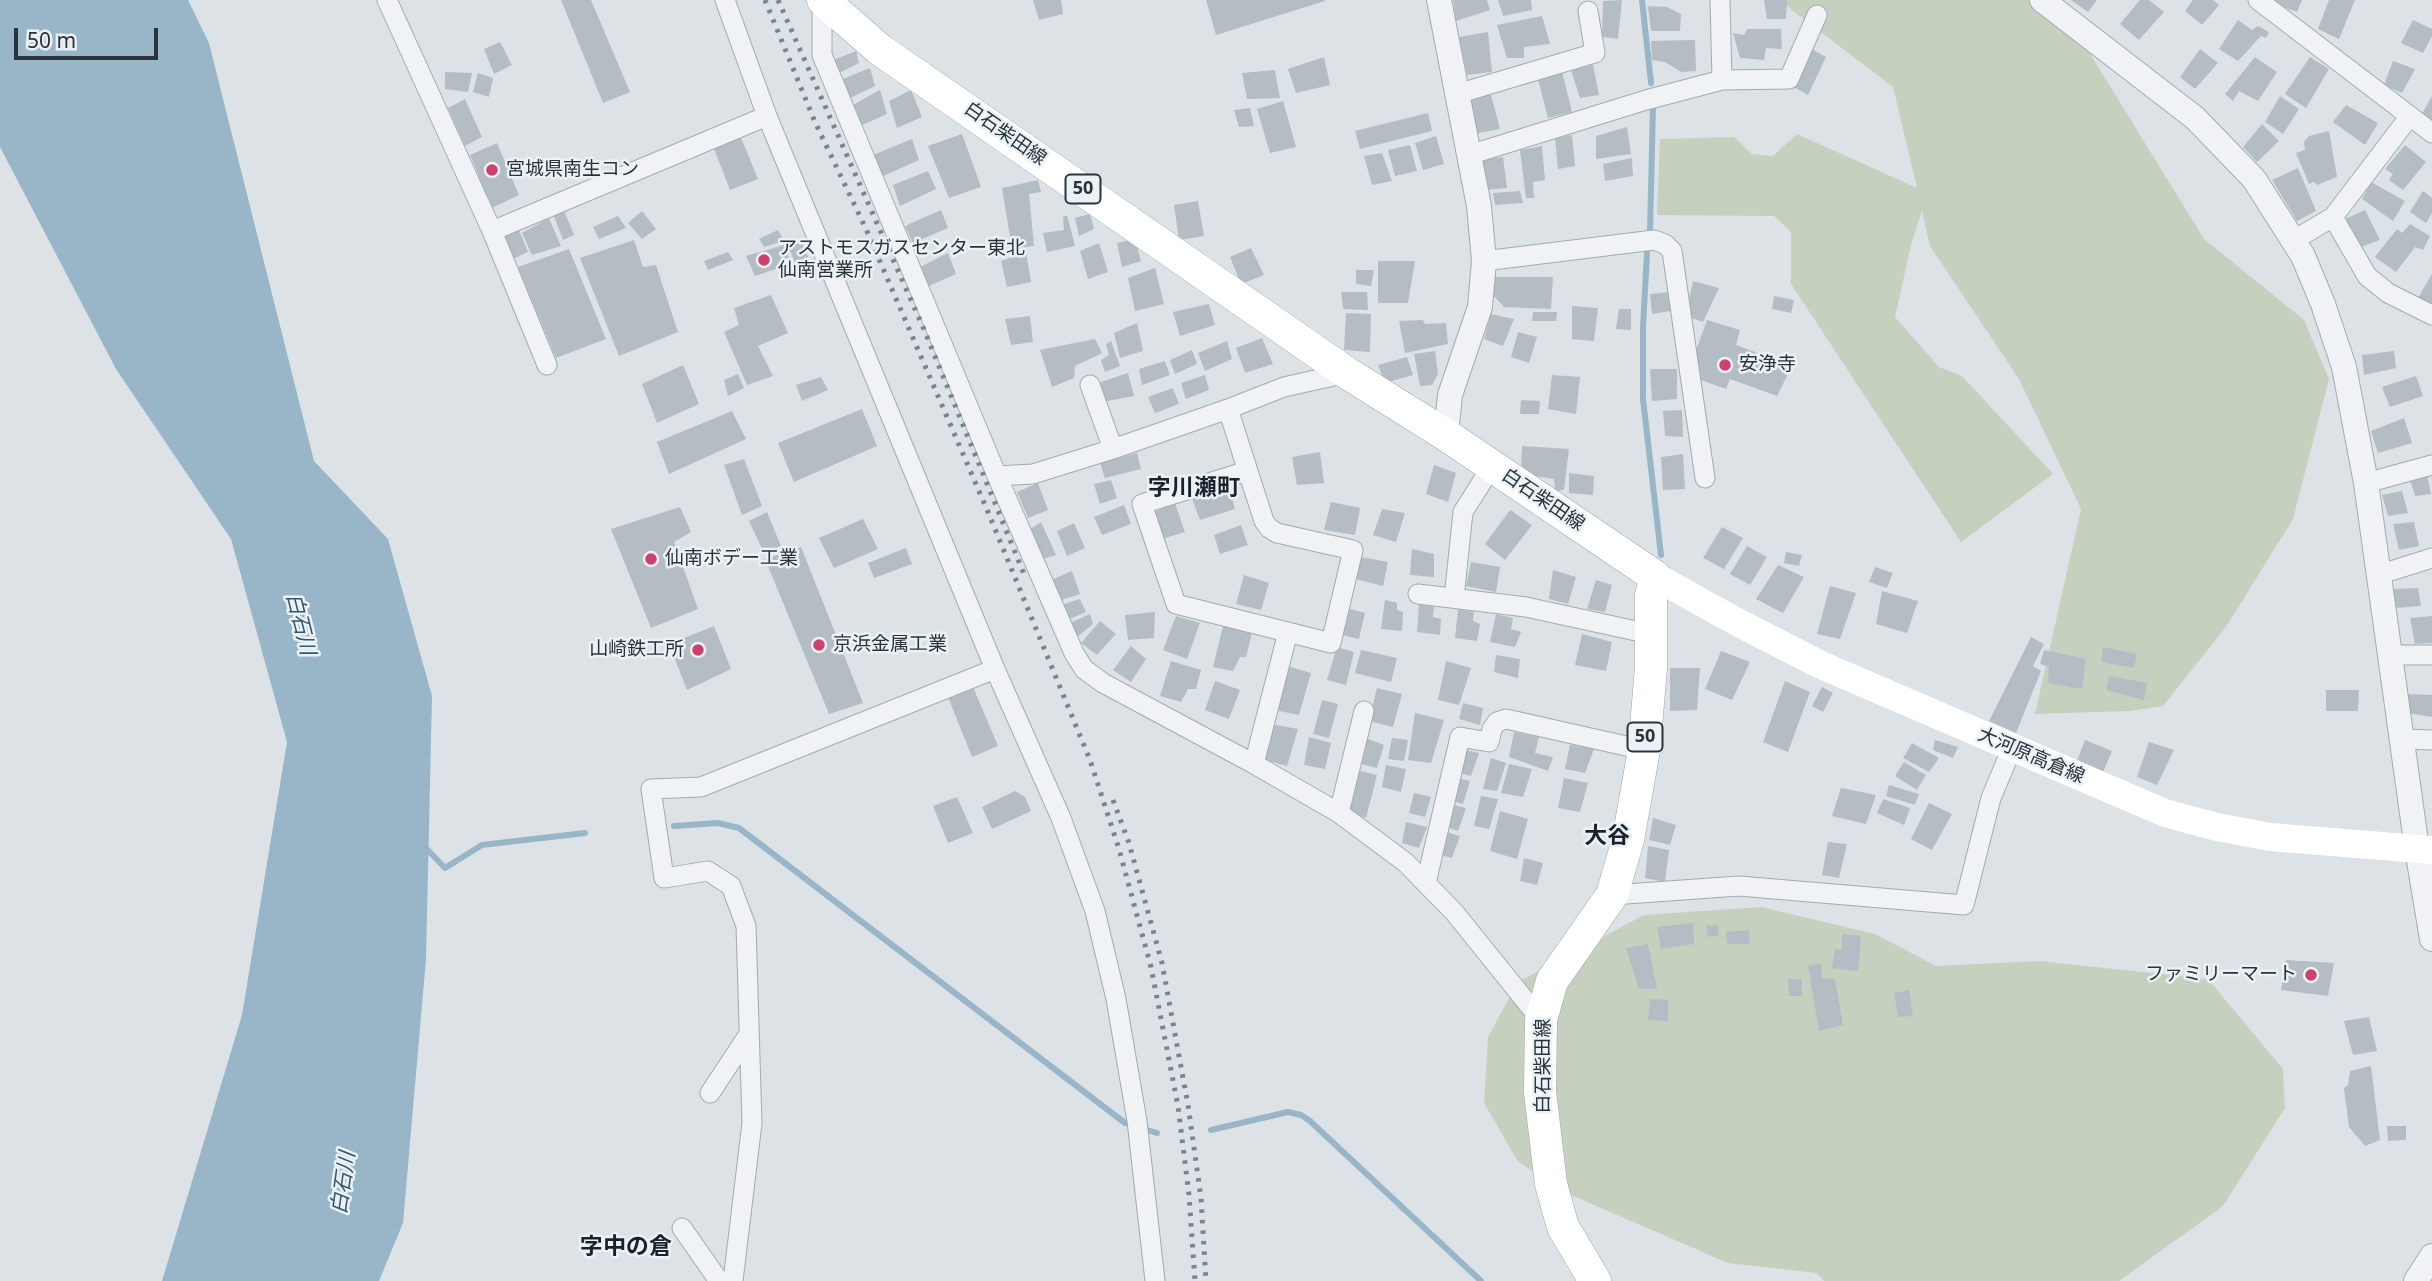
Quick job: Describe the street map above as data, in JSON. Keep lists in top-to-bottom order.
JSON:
{
  "streets": {
    "main road": ["白石柴田線", "50", "大河原高倉線"]
  },
  "crossings": [
    ["白石柴田線", "大河原高倉線"]
  ],
  "districts": ["字川瀬町", "大谷", "字中の倉"],
  "water": ["白石川"],
  "places": [
    "宮城県南生コン",
    "アストモスガスセンター東北 仙南営業所",
    "安浄寺",
    "仙南ボデー工業",
    "京浜金属工業",
    "山崎鉄工所",
    "ファミリーマート"
  ],
  "scale_bar": "50 m"
}
